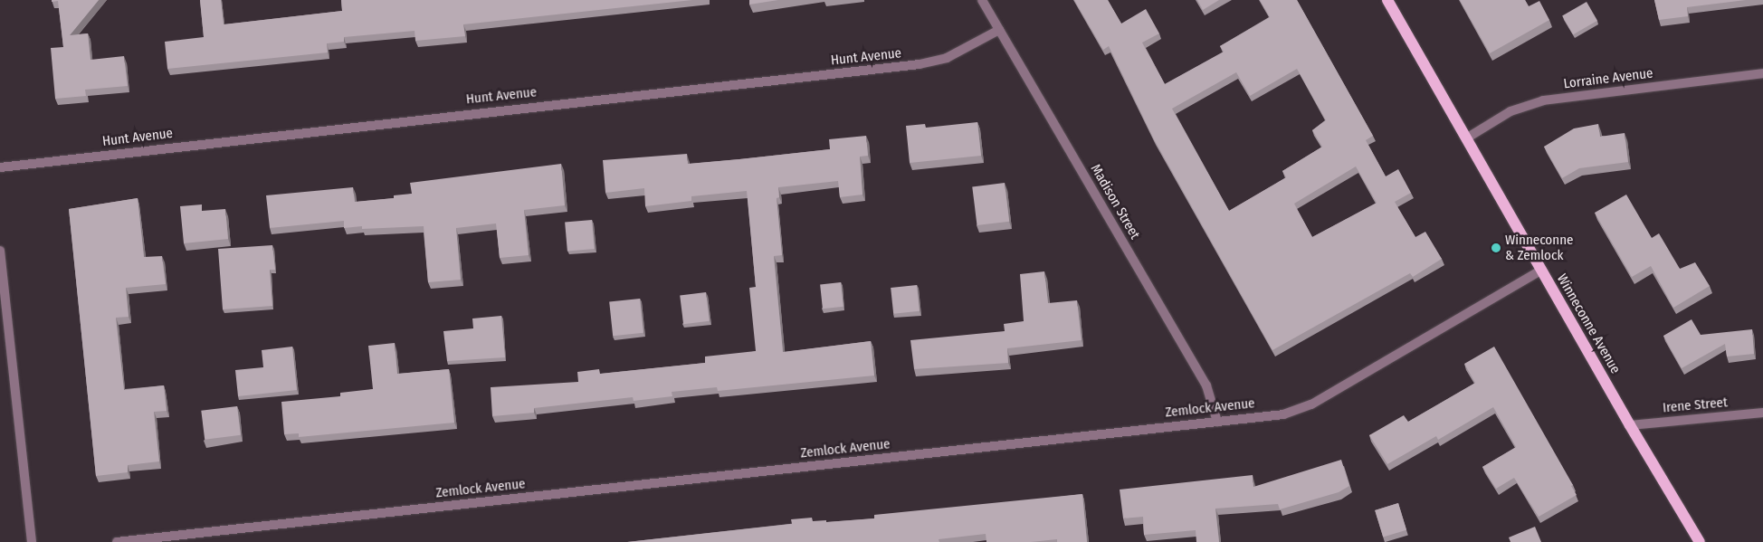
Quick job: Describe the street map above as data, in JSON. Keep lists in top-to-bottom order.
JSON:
{
  "streets": {
    "main road": ["Winneconne Avenue"],
    "street": [
      "Hunt Avenue",
      "Lorraine Avenue",
      "Madison Street",
      "Irene Street",
      "Zemlock Avenue"
    ]
  },
  "crossings": [
    ["Hunt Avenue", "Madison Street"],
    ["Lorraine Avenue", "Winneconne Avenue"],
    ["Madison Street", "Zemlock Avenue"],
    ["Winneconne Avenue", "Irene Street"],
    ["Winneconne Avenue", "Zemlock Avenue"]
  ],
  "places": ["Winneconne & Zemlock"]
}
